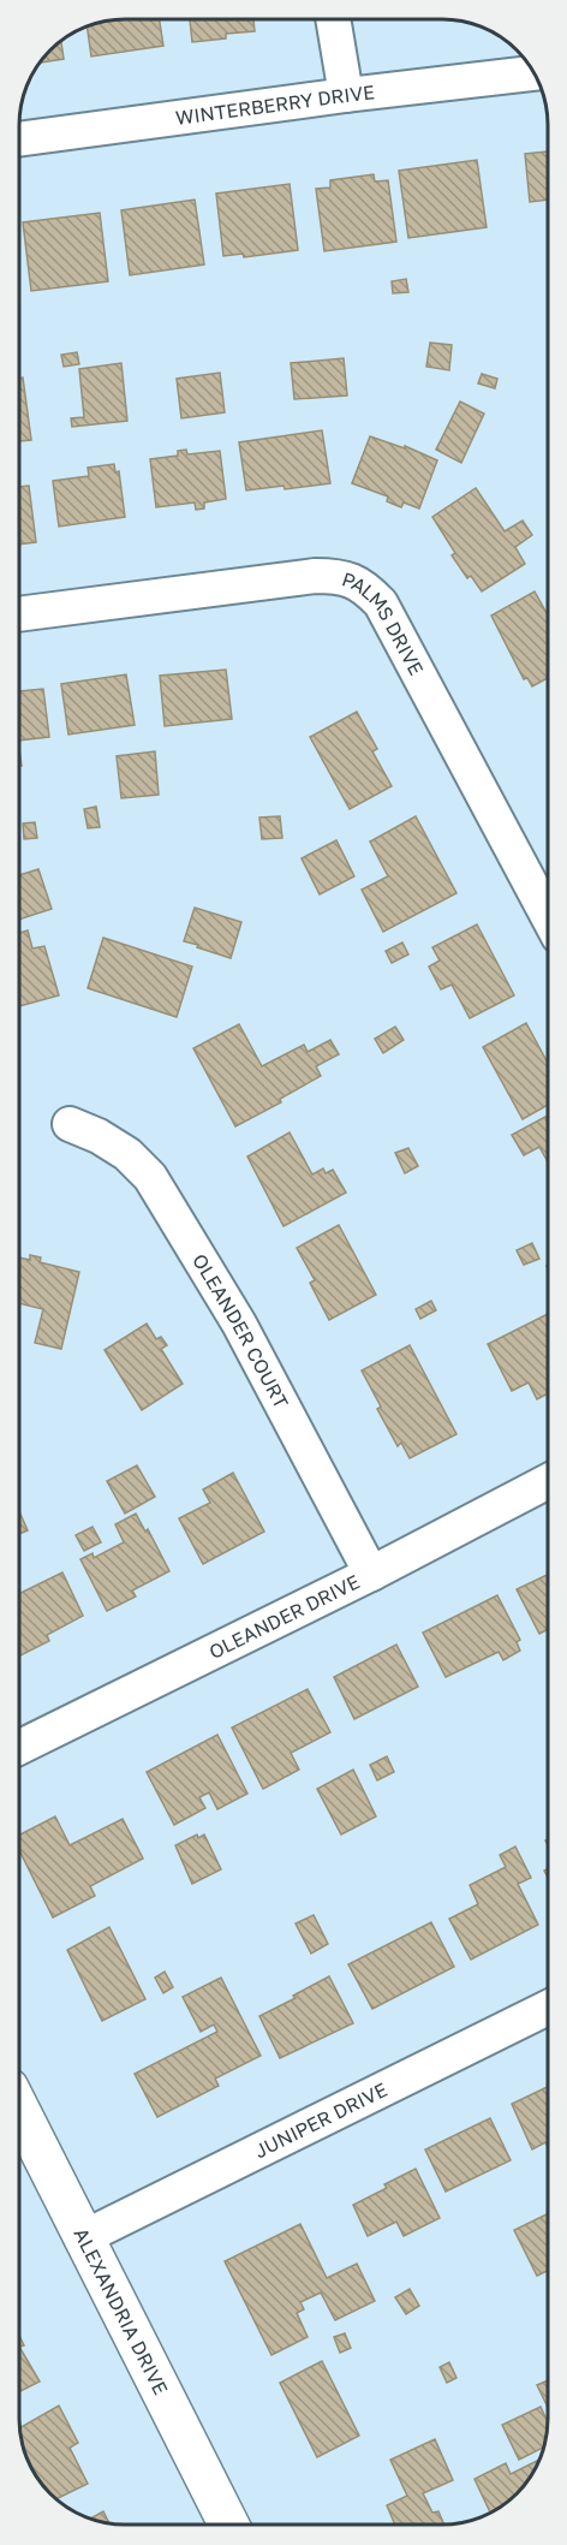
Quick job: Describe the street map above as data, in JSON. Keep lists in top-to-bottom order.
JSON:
{
  "streets": {
    "street": [
      "WINTERBERRY DRIVE",
      "PALMS DRIVE",
      "OLEANDER COURT",
      "OLEANDER DRIVE",
      "JUNIPER DRIVE",
      "ALEXANDRIA DRIVE"
    ]
  },
  "crossings": [
    ["OLEANDER COURT", "OLEANDER DRIVE"],
    ["JUNIPER DRIVE", "ALEXANDRIA DRIVE"]
  ]
}
